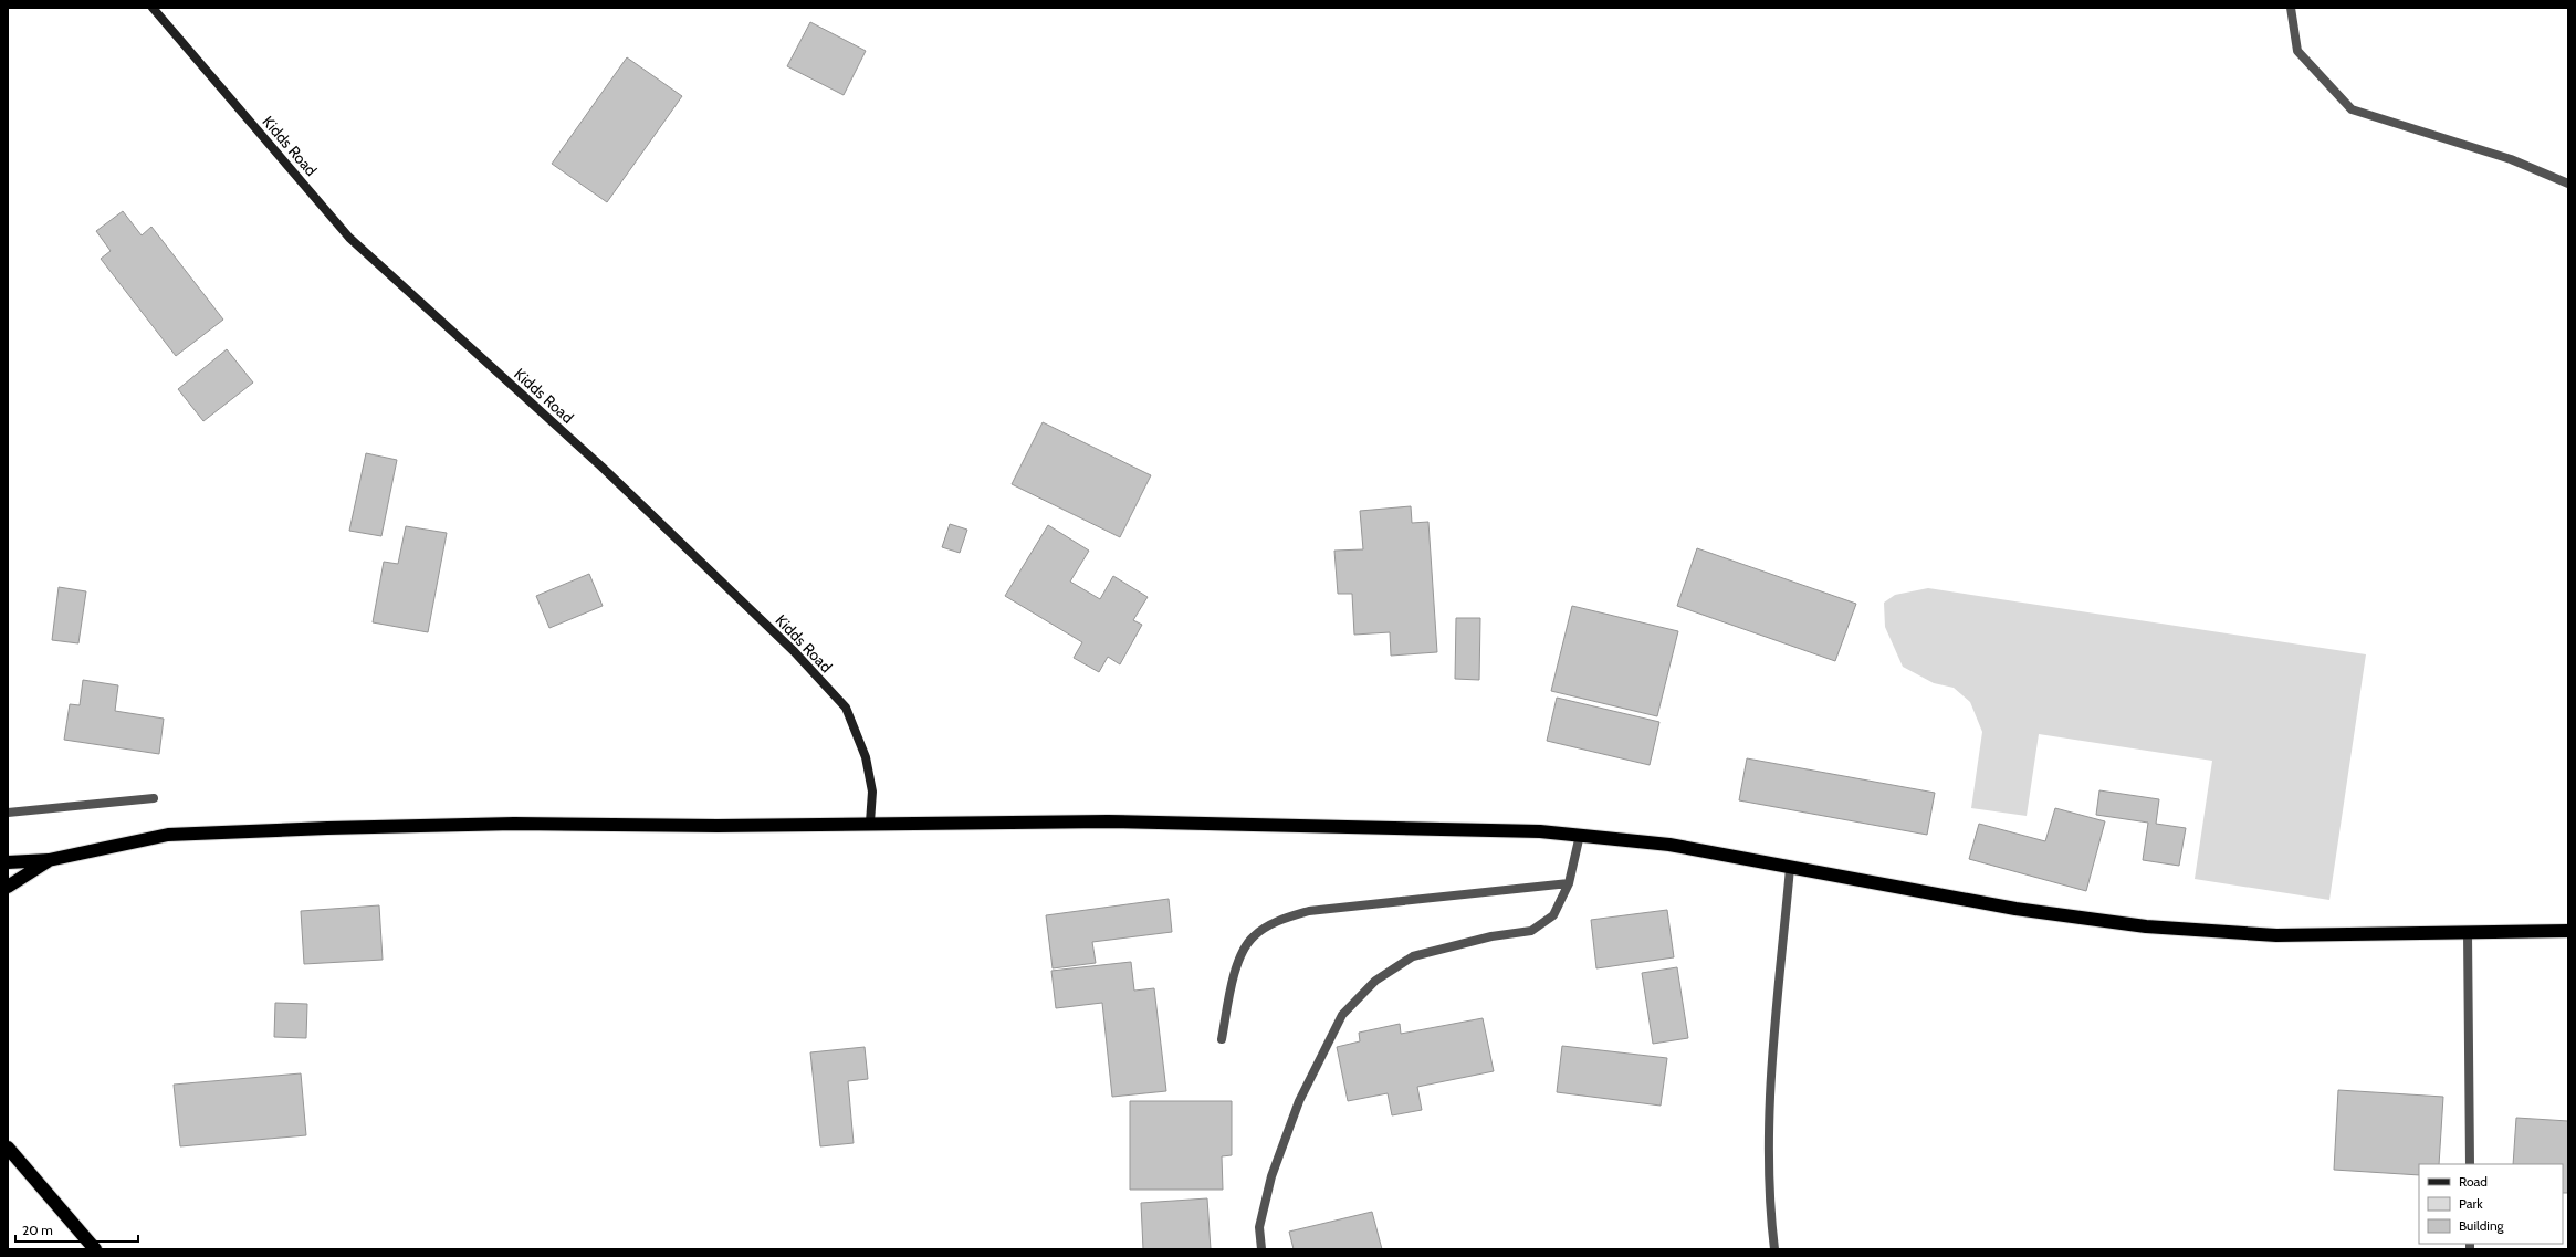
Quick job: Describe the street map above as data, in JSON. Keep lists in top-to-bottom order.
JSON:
{
  "streets": {
    "street": ["Kidds Road"]
  },
  "legend": ["Road", "Park", "Building"],
  "scale_bar": "20 m"
}
